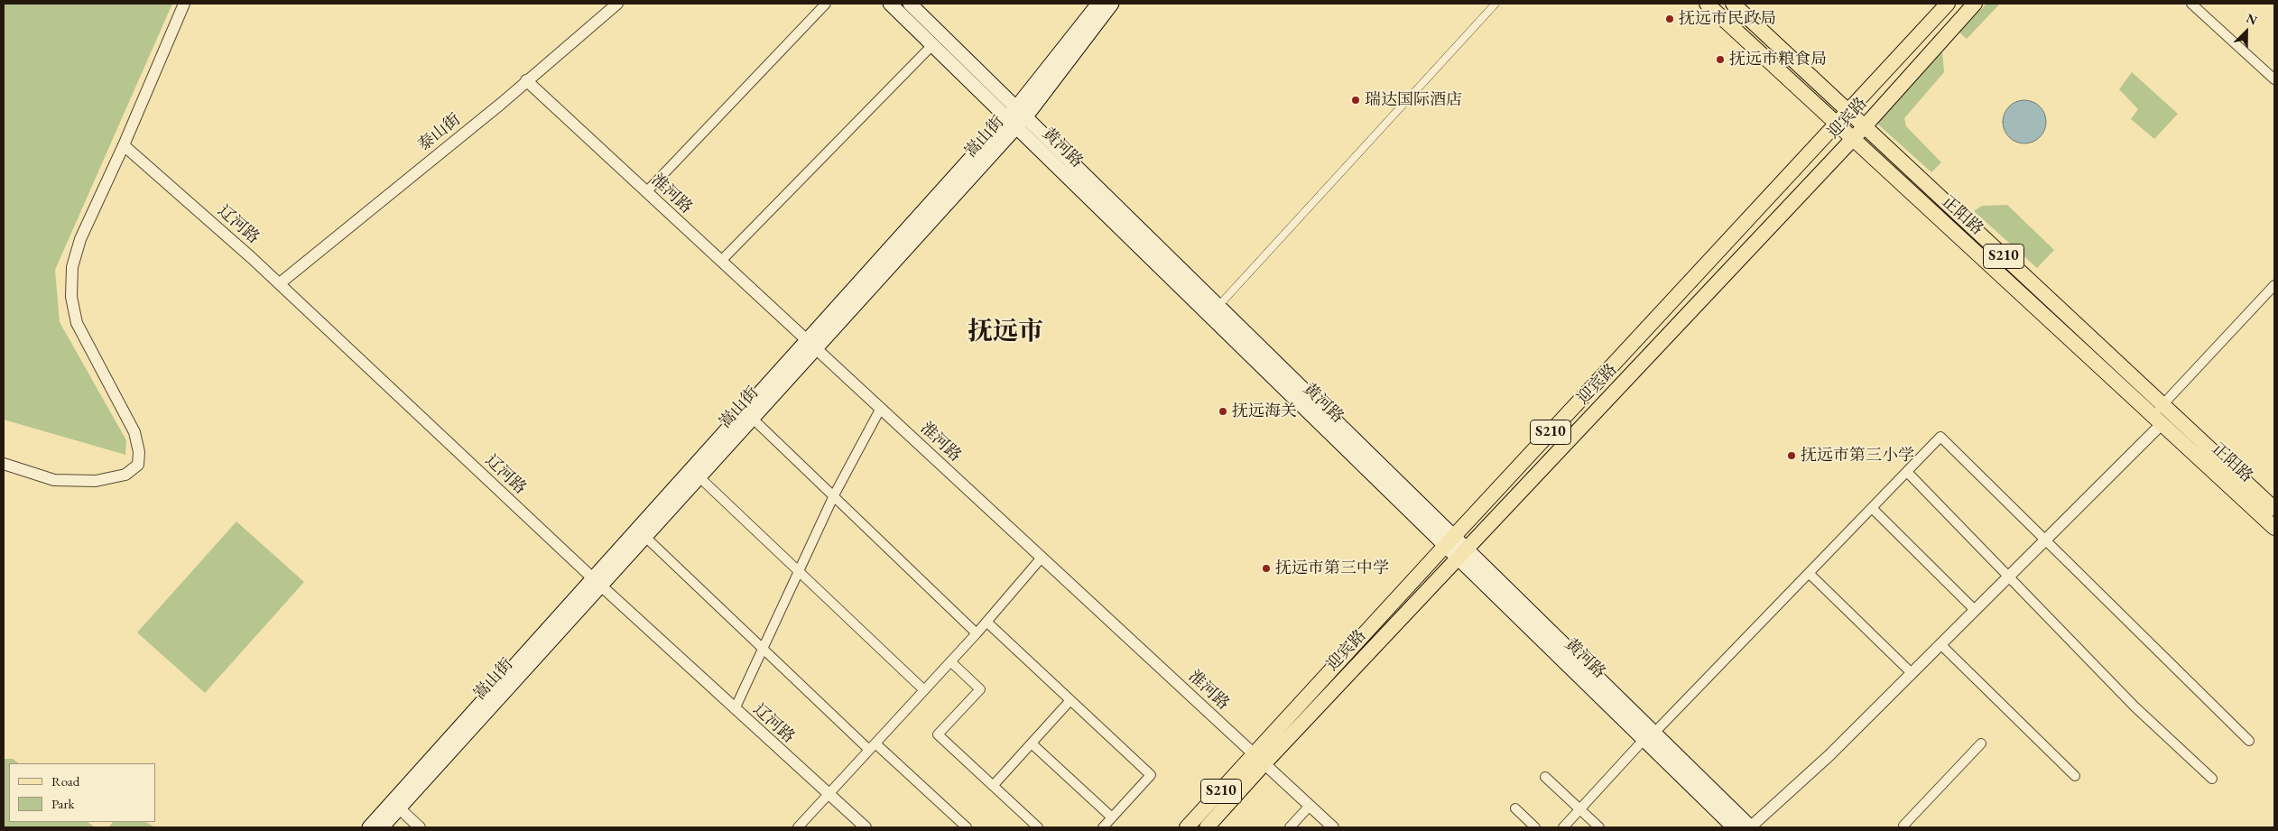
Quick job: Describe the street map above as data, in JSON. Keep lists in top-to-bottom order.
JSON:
{
  "streets": {
    "main road": [
      "迎宾路",
      "嵩山街",
      "黄河路",
      "正阳路",
      "S210"
    ],
    "street": ["泰山街", "淮河路", "辽河路"]
  },
  "crossings": [
    ["迎宾路", "黄河路"],
    ["迎宾路", "淮河路"],
    ["迎宾路", "正阳路"],
    ["泰山街", "淮河路"],
    ["泰山街", "辽河路"],
    ["嵩山街", "黄河路"],
    ["嵩山街", "淮河路"],
    ["嵩山街", "辽河路"]
  ],
  "districts": ["抚远市"],
  "places": [
    "抚远市民政局",
    "抚远市粮食局",
    "瑞达国际酒店",
    "抚远海关",
    "抚远市第三小学",
    "抚远市第三中学"
  ],
  "legend": ["Road", "Park"],
  "north": "top right"
}
